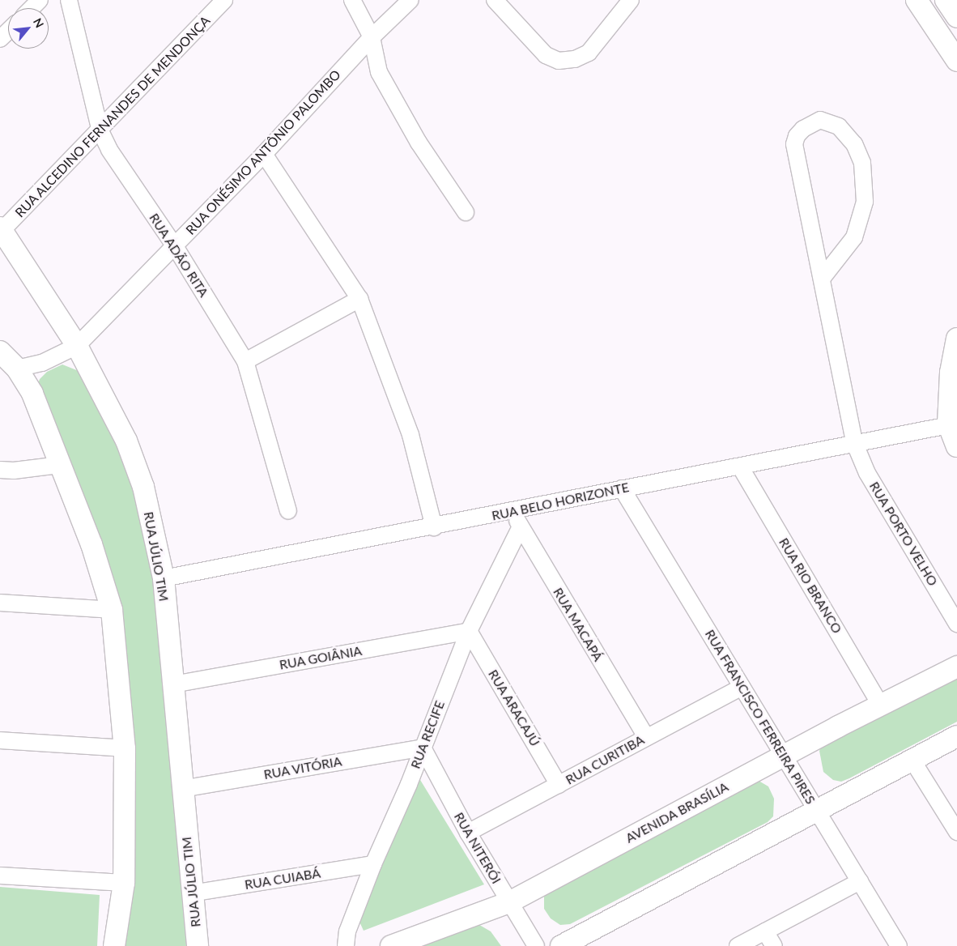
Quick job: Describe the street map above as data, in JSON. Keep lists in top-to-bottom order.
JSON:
{
  "streets": {
    "main road": ["RUA JÚLIO TIM", "AVENIDA BRASÍLIA"],
    "street": [
      "RUA ALCEDINO FERNANDES DE MENDONÇA",
      "RUA ONÉSIMO ANTÔNIO PALOMBO",
      "RUA ADÃO RITA",
      "RUA BELO HORIZONTE",
      "RUA PORTO VELHO",
      "RUA RIO BRANCO",
      "RUA MACAPÁ",
      "RUA GOIÂNIA",
      "RUA ARACAJÚ",
      "RUA FRANCISCO FERREIRA PIRES",
      "RUA RECIFE",
      "RUA CURITIBA",
      "RUA VITÓRIA",
      "RUA NITERÓI",
      "RUA CUIABÁ"
    ]
  },
  "crossings": [
    ["RUA ALCEDINO FERNANDES DE MENDONÇA", "RUA ADÃO RITA"],
    ["RUA ALCEDINO FERNANDES DE MENDONÇA", "RUA JÚLIO TIM"],
    ["RUA ONÉSIMO ANTÔNIO PALOMBO", "RUA ADÃO RITA"],
    ["RUA ONÉSIMO ANTÔNIO PALOMBO", "RUA JÚLIO TIM"],
    ["RUA BELO HORIZONTE", "RUA PORTO VELHO"],
    ["RUA BELO HORIZONTE", "RUA JÚLIO TIM"],
    ["RUA BELO HORIZONTE", "RUA RIO BRANCO"],
    ["RUA BELO HORIZONTE", "RUA MACAPÁ"],
    ["RUA BELO HORIZONTE", "RUA FRANCISCO FERREIRA PIRES"],
    ["RUA JÚLIO TIM", "RUA GOIÂNIA"],
    ["RUA JÚLIO TIM", "RUA VITÓRIA"],
    ["RUA JÚLIO TIM", "RUA CUIABÁ"],
    ["RUA RIO BRANCO", "AVENIDA BRASÍLIA"],
    ["RUA MACAPÁ", "RUA RECIFE"],
    ["RUA MACAPÁ", "RUA CURITIBA"],
    ["RUA GOIÂNIA", "RUA ARACAJÚ"],
    ["RUA GOIÂNIA", "RUA RECIFE"],
    ["RUA ARACAJÚ", "RUA RECIFE"],
    ["RUA ARACAJÚ", "RUA CURITIBA"],
    ["RUA FRANCISCO FERREIRA PIRES", "RUA CURITIBA"],
    ["RUA FRANCISCO FERREIRA PIRES", "AVENIDA BRASÍLIA"],
    ["RUA RECIFE", "RUA VITÓRIA"],
    ["RUA RECIFE", "RUA NITERÓI"],
    ["RUA RECIFE", "RUA CUIABÁ"],
    ["RUA CURITIBA", "RUA NITERÓI"],
    ["RUA VITÓRIA", "RUA NITERÓI"],
    ["AVENIDA BRASÍLIA", "RUA NITERÓI"]
  ],
  "north": "top right"
}
